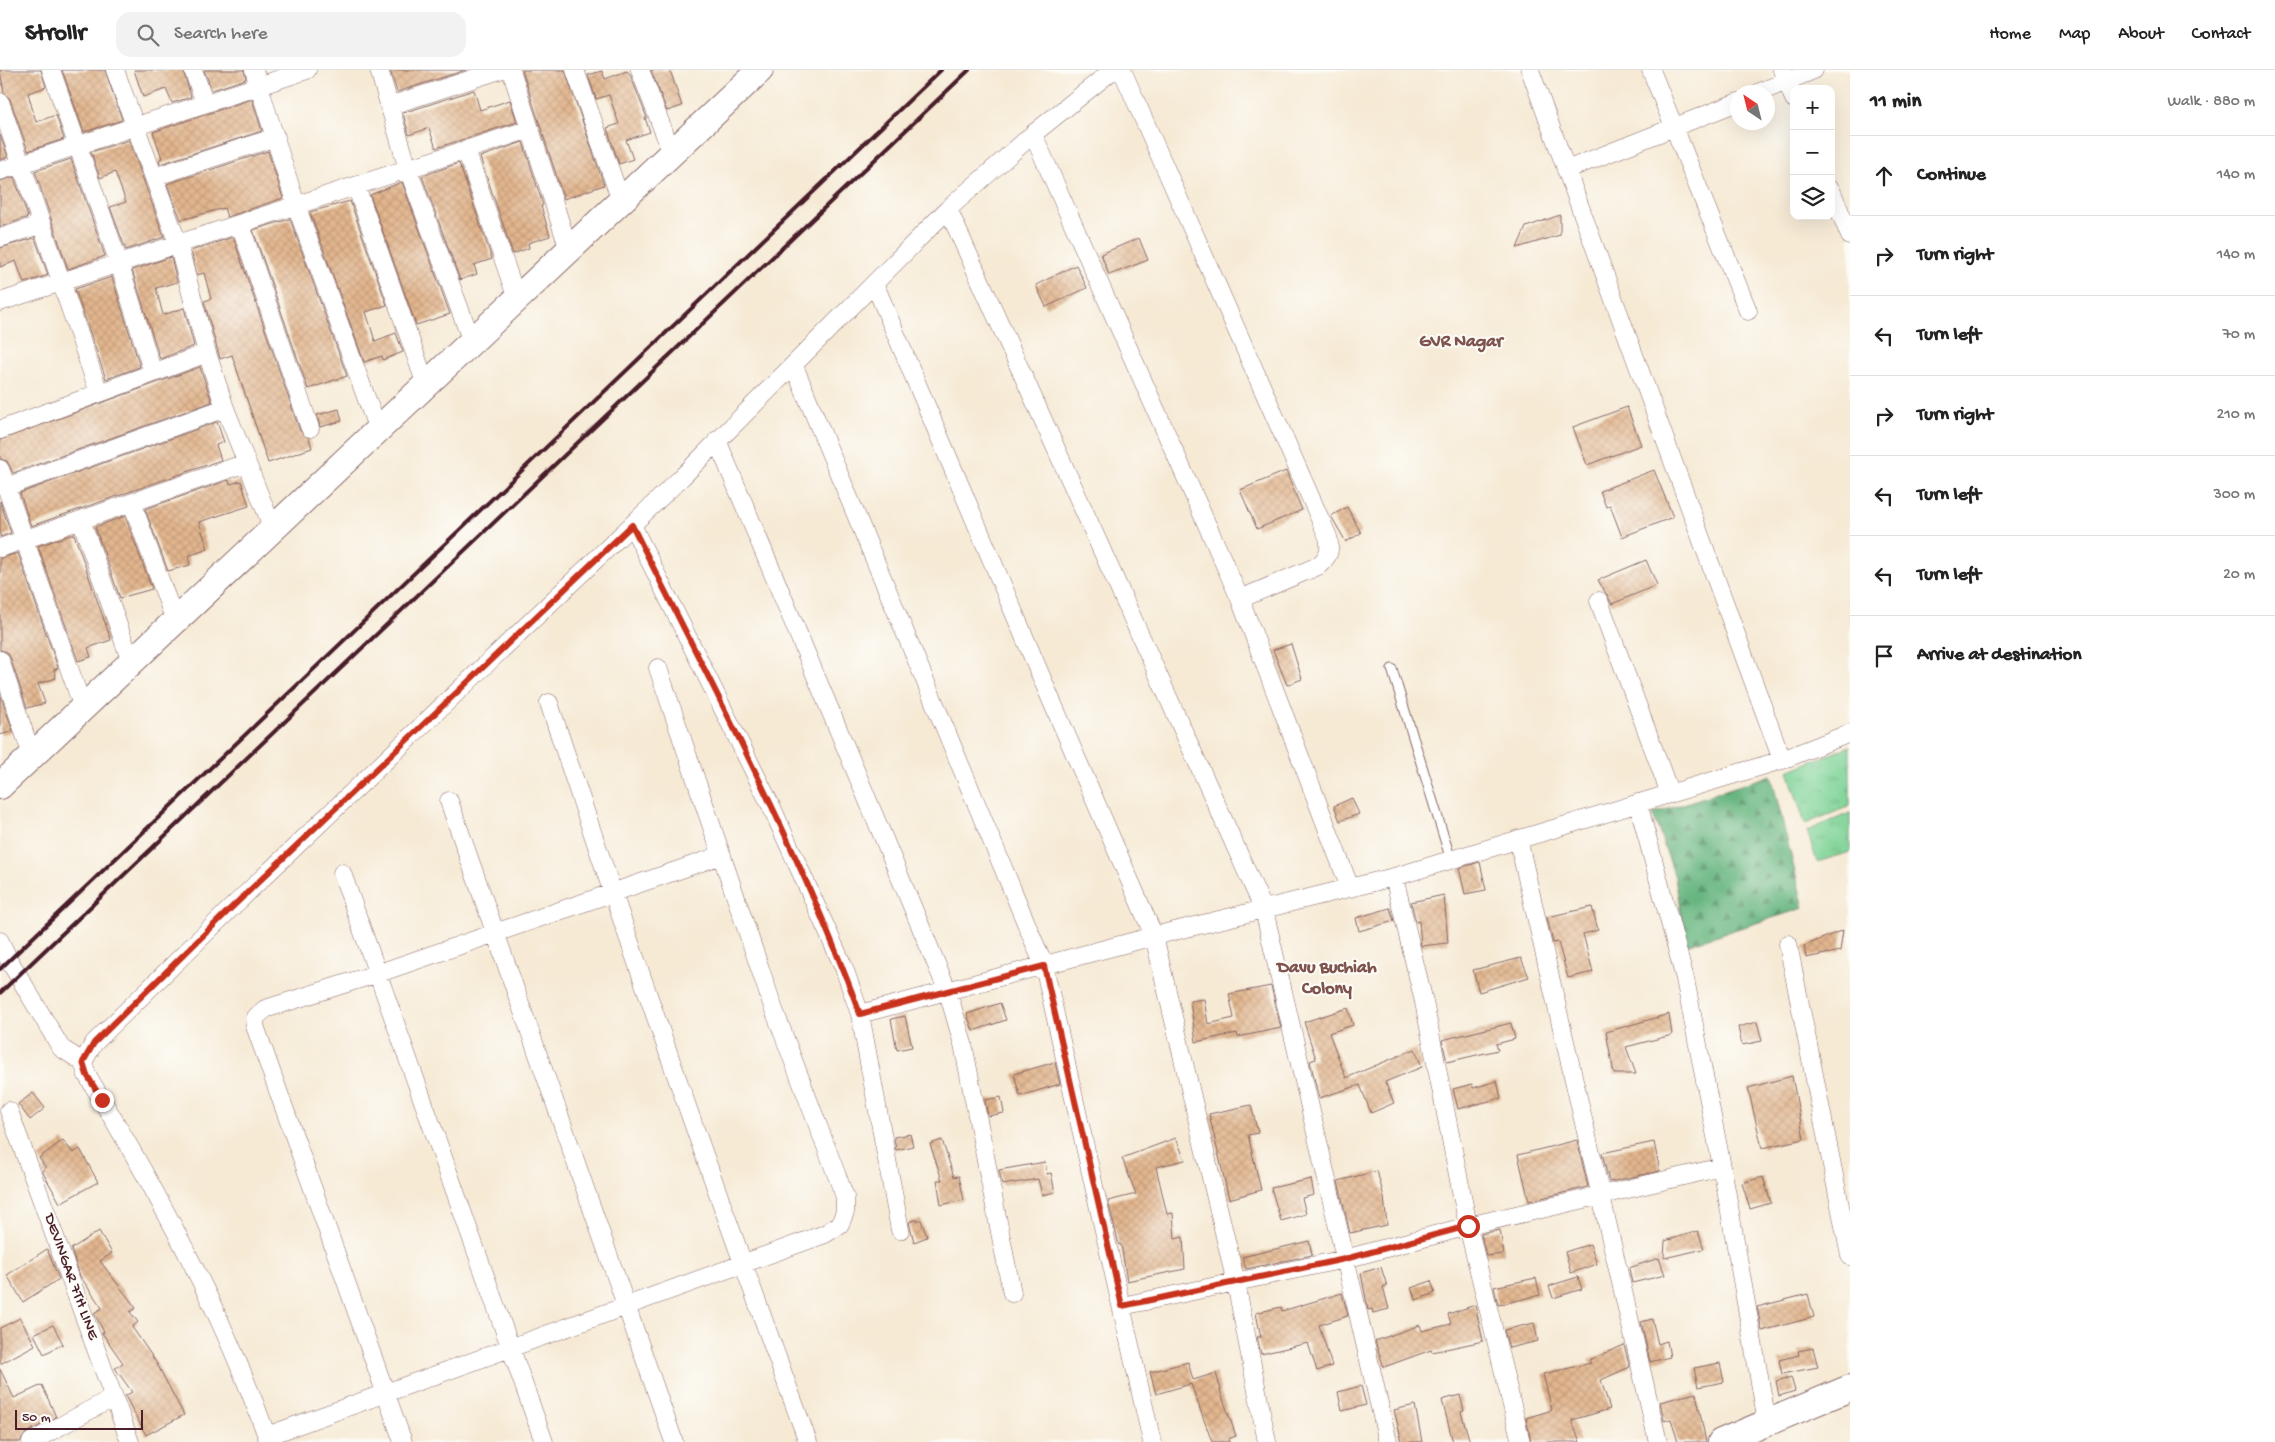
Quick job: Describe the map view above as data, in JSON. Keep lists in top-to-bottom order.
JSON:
{
  "streets": {
    "street": ["DEVINGAR 7TH LINE"]
  },
  "districts": ["GVR Nagar", "Davu Buchiah Colony"],
  "scale_bar": "50 m",
  "north": "top left",
  "page": {
    "header": "Strollr",
    "search": "Search here",
    "nav": [
      "Home",
      "Map",
      "About",
      "Contact"
    ],
    "heading": ["11 min", "Walk · 880 m"],
    "map_buttons": ["+", "−"],
    "list": [
      ["Continue", "140 m"],
      ["Turn right", "140 m"],
      ["Turn left", "70 m"],
      ["Turn right", "210 m"],
      ["Turn left", "300 m"],
      ["Turn left", "20 m"],
      "Arrive at destination"
    ],
    "scale": "50 m"
  }
}
